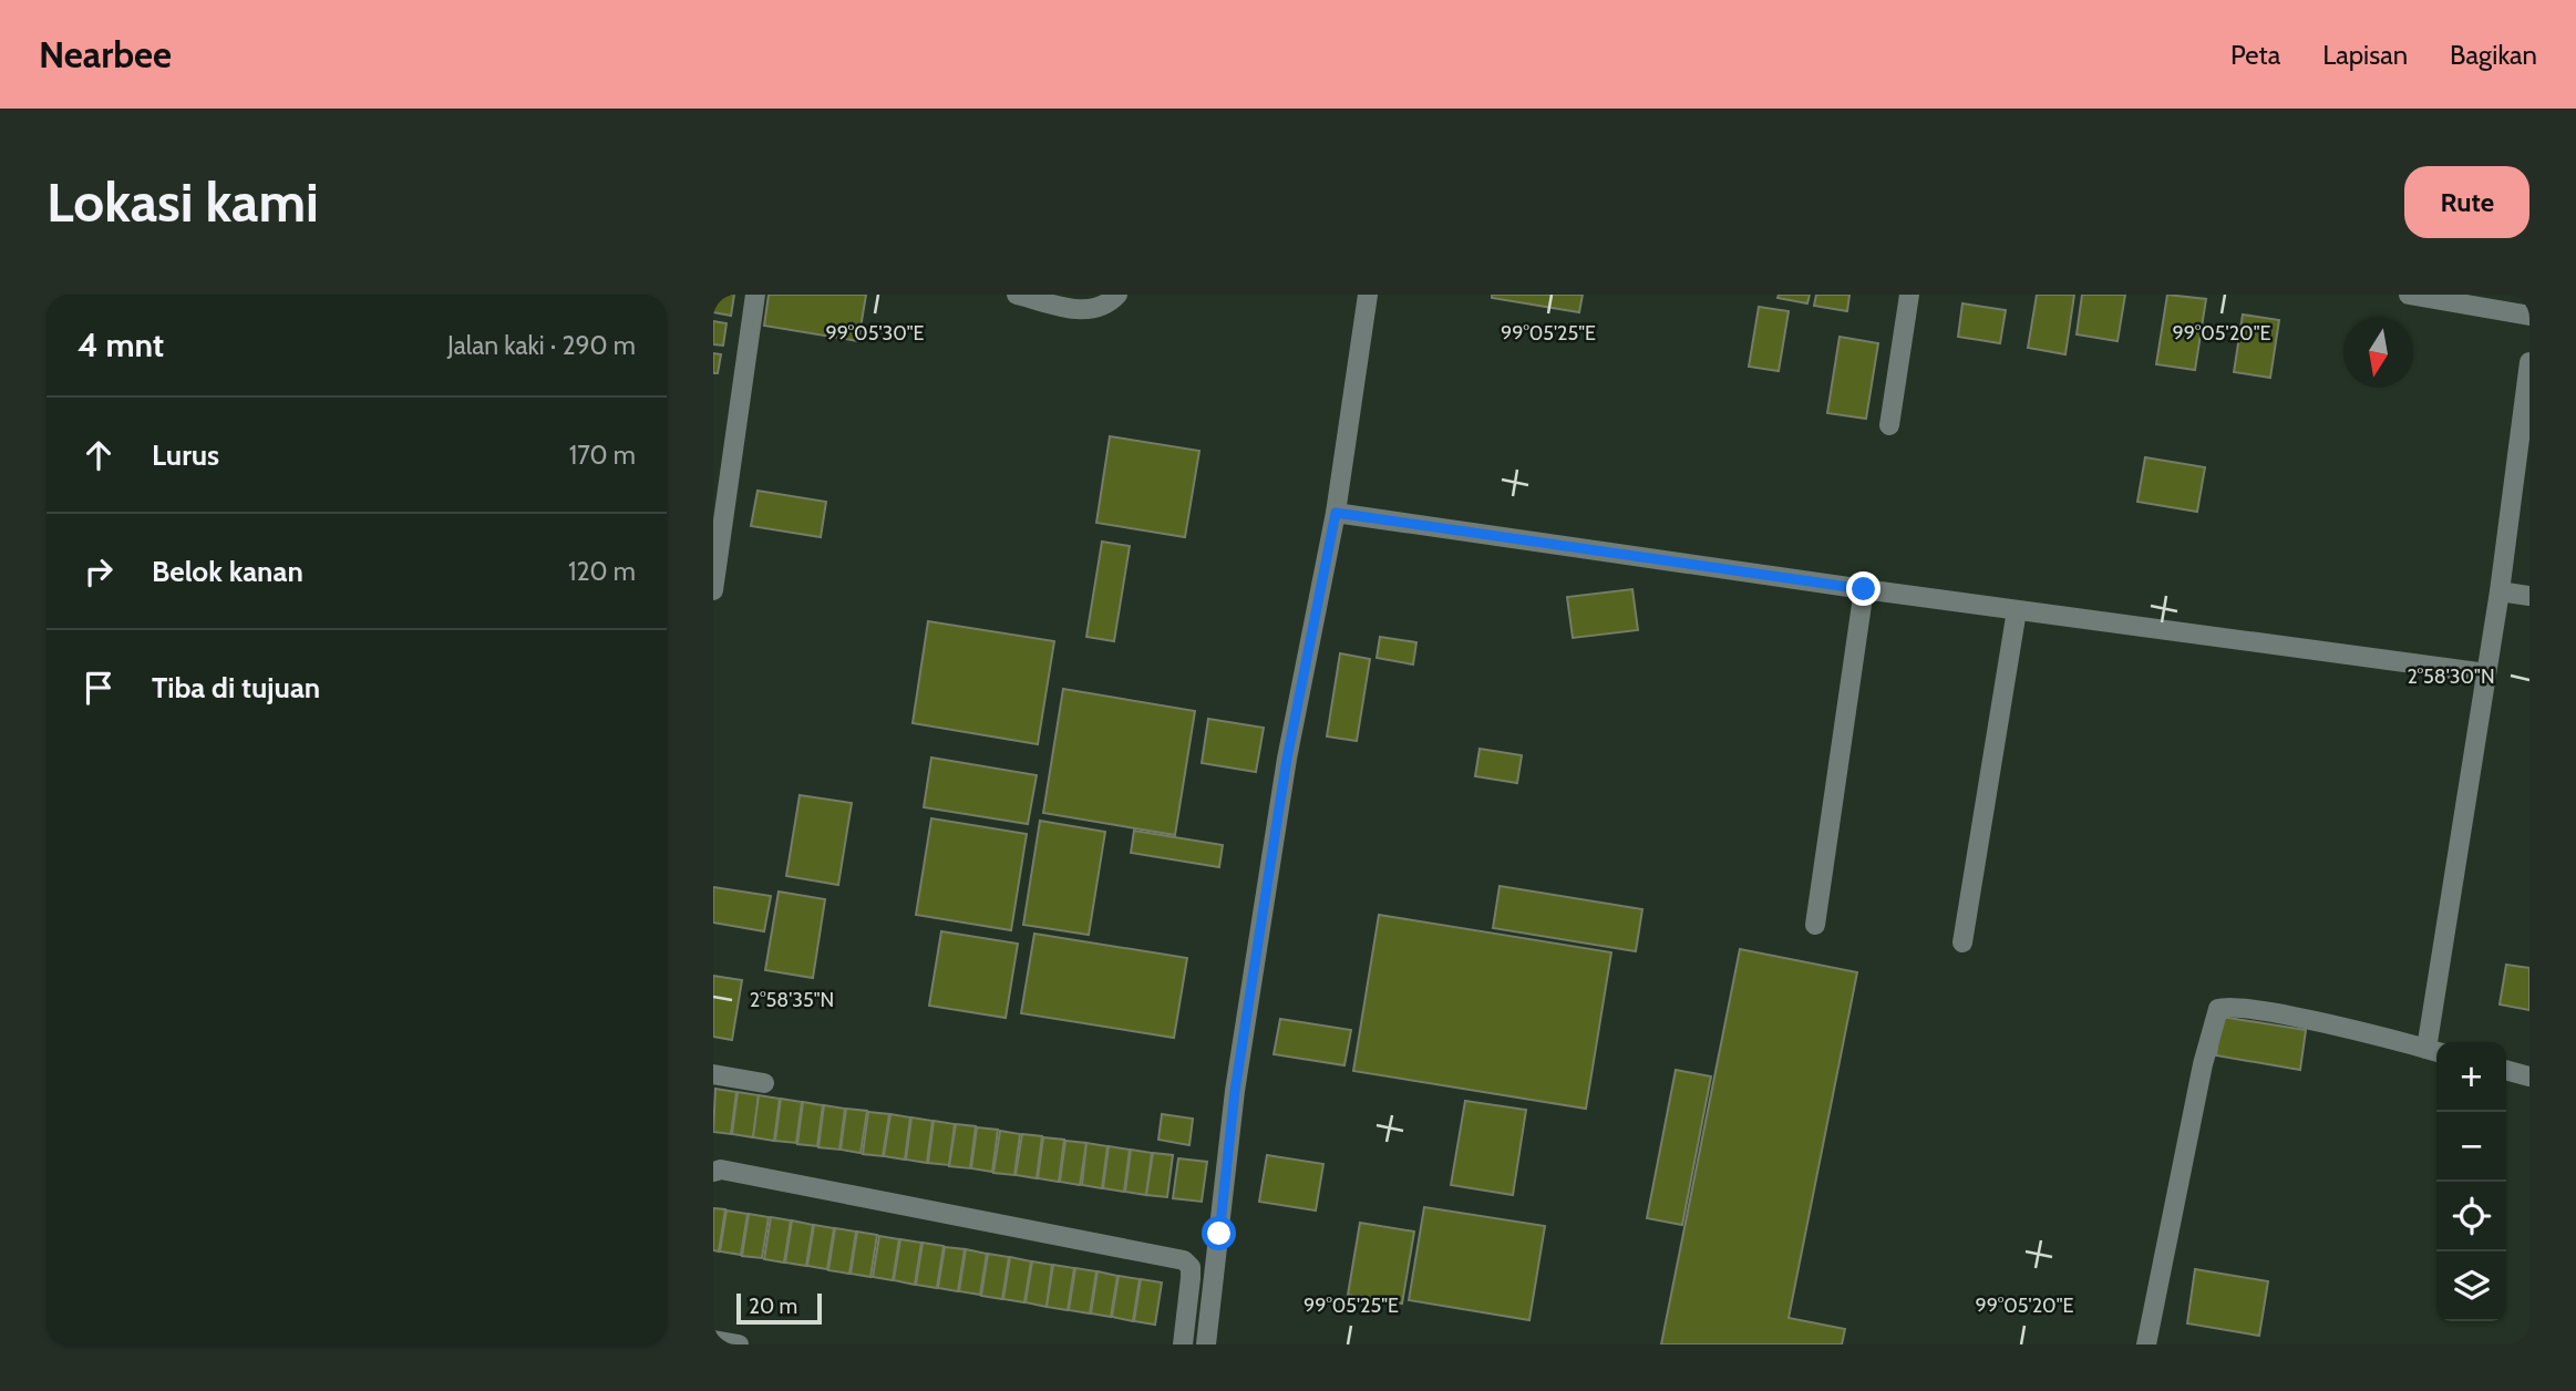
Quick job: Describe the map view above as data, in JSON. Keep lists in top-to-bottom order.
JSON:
{
  "scale_bar": "20 m",
  "north": "bottom",
  "page": {
    "header": "Nearbee",
    "nav": ["Peta", "Lapisan", "Bagikan"],
    "buttons": "Rute",
    "title": "Lokasi kami",
    "heading": ["4 mnt", "Jalan kaki · 290 m"],
    "list": [
      ["Lurus", "170 m"],
      ["Belok kanan", "120 m"],
      "Tiba di tujuan"
    ],
    "map_buttons": ["+", "−"],
    "scale": "20 m"
  },
  "coordinates": [
    "99°05'30\"E",
    "99°05'25\"E",
    "99°05'20\"E",
    "2°58'30\"N",
    "2°58'35\"N"
  ]
}
